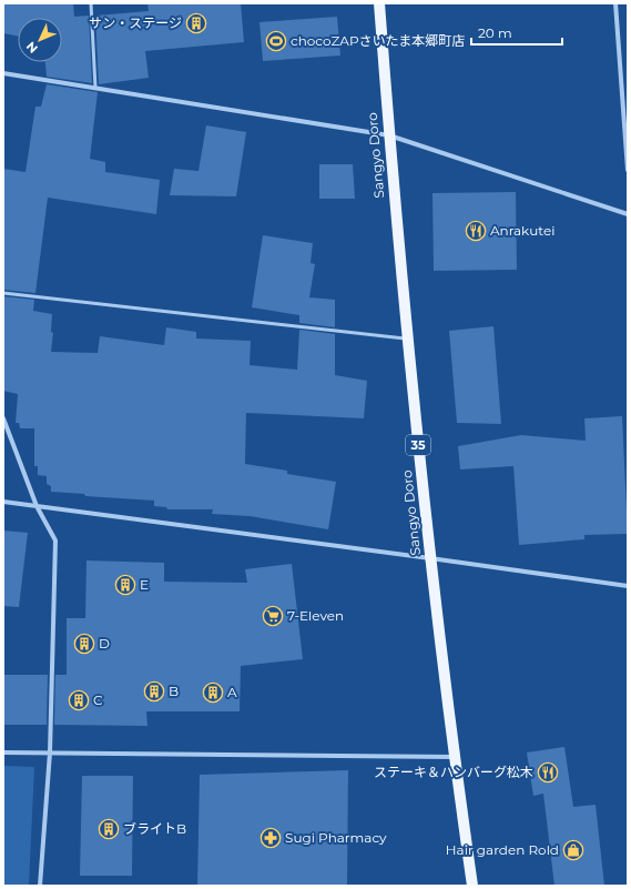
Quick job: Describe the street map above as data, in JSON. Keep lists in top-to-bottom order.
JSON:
{
  "streets": {
    "main road": ["Sangyo Doro", "35"]
  },
  "places": {
    "building": [
      "サン・ステージ",
      "E",
      "D",
      "B",
      "A",
      "C",
      "ブライトB"
    ],
    "sports": ["chocoZAPさいたま本郷町店"],
    "restaurant": ["Anrakutei", "ステーキ＆ハンバーグ松木"],
    "supermarket": ["7-Eleven"],
    "pharmacy": ["Sugi Pharmacy"],
    "shop": ["Hair garden Rold"]
  },
  "scale_bar": "20 m",
  "north": "bottom left"
}
